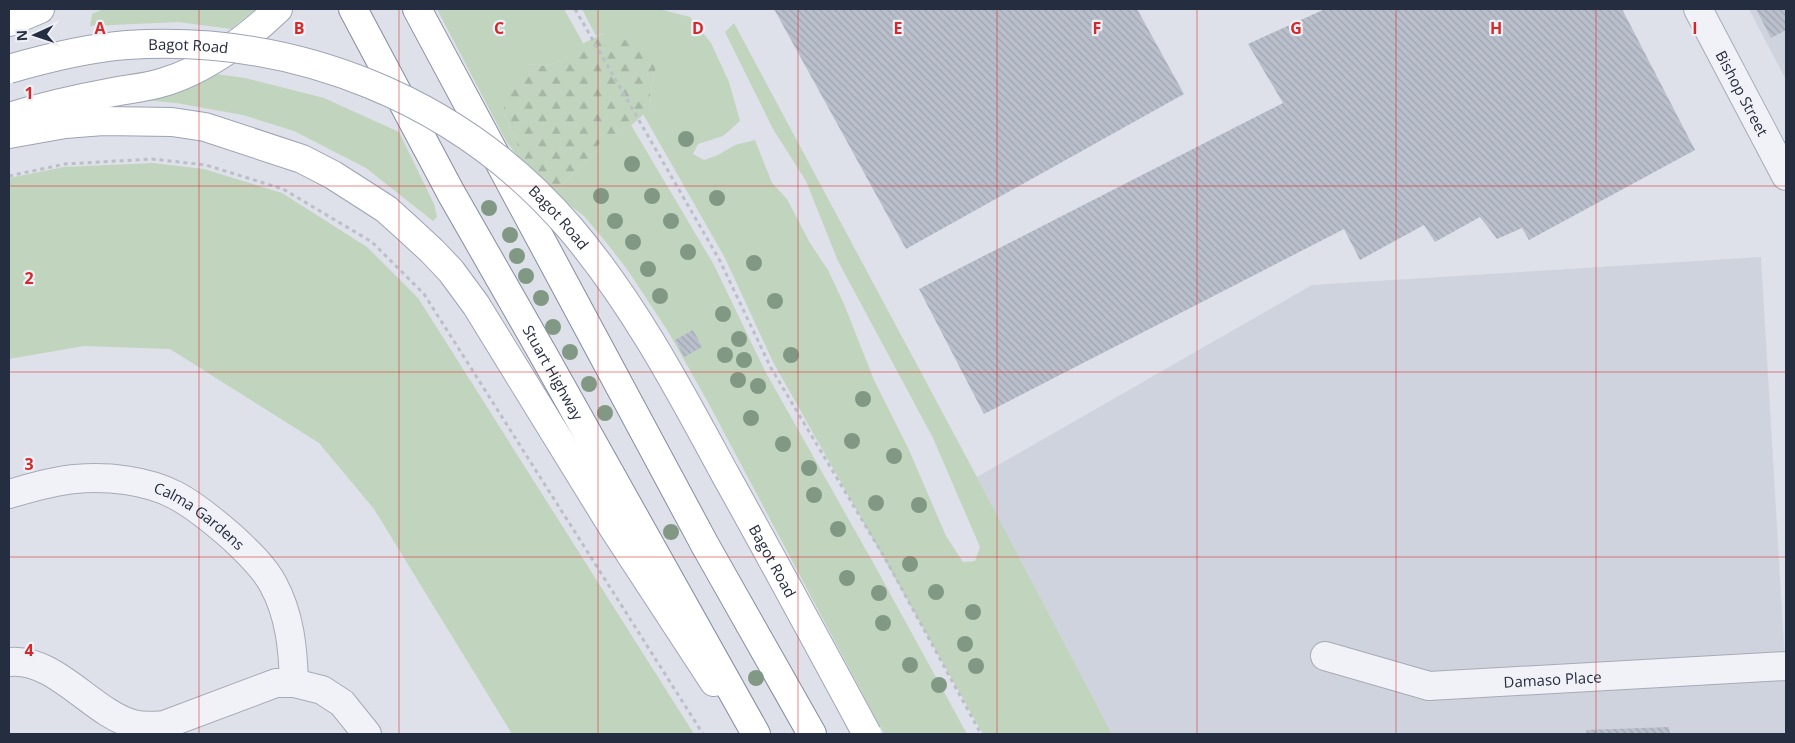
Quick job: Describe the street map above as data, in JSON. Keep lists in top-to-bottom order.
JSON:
{
  "streets": {
    "main road": ["Bagot Road", "Stuart Highway"],
    "street": ["Bishop Street", "Calma Gardens", "Damaso Place"]
  },
  "north": "left",
  "grid": {
    "columns": [
      "A",
      "B",
      "C",
      "D",
      "E",
      "F",
      "G",
      "H",
      "I"
    ],
    "rows": [
      "1",
      "2",
      "3",
      "4"
    ]
  }
}
